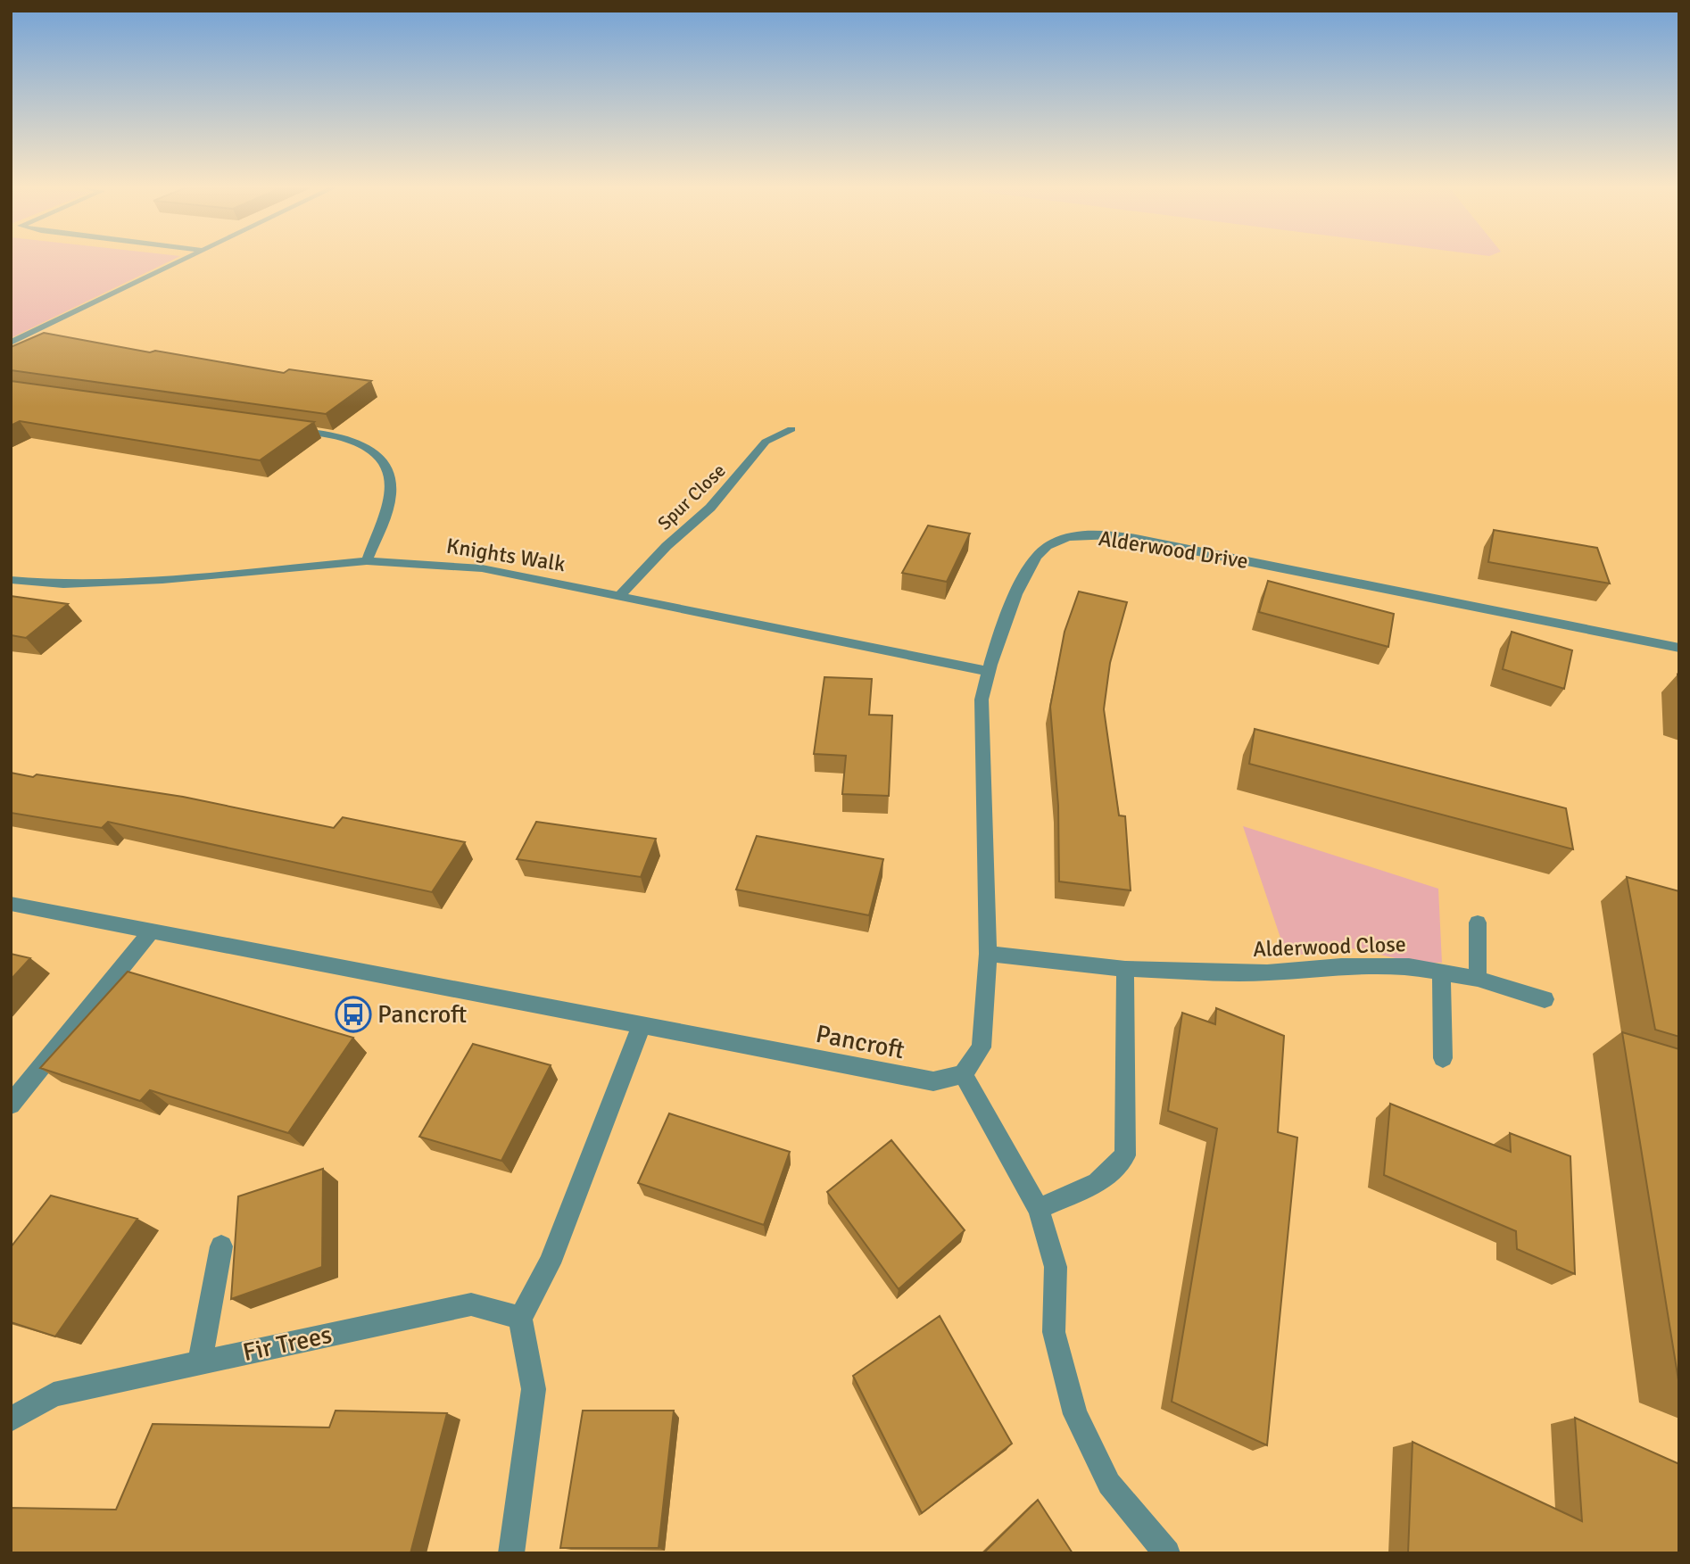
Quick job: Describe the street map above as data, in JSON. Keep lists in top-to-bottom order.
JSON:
{
  "streets": {
    "street": [
      "Spur Close",
      "Alderwood Drive",
      "Knights Walk",
      "Alderwood Close",
      "Pancroft",
      "Fir Trees"
    ]
  },
  "crossings": [
    ["Spur Close", "Knights Walk"],
    ["Alderwood Drive", "Knights Walk"],
    ["Alderwood Drive", "Pancroft"]
  ],
  "places": {
    "bus stop": ["Pancroft"]
  }
}
